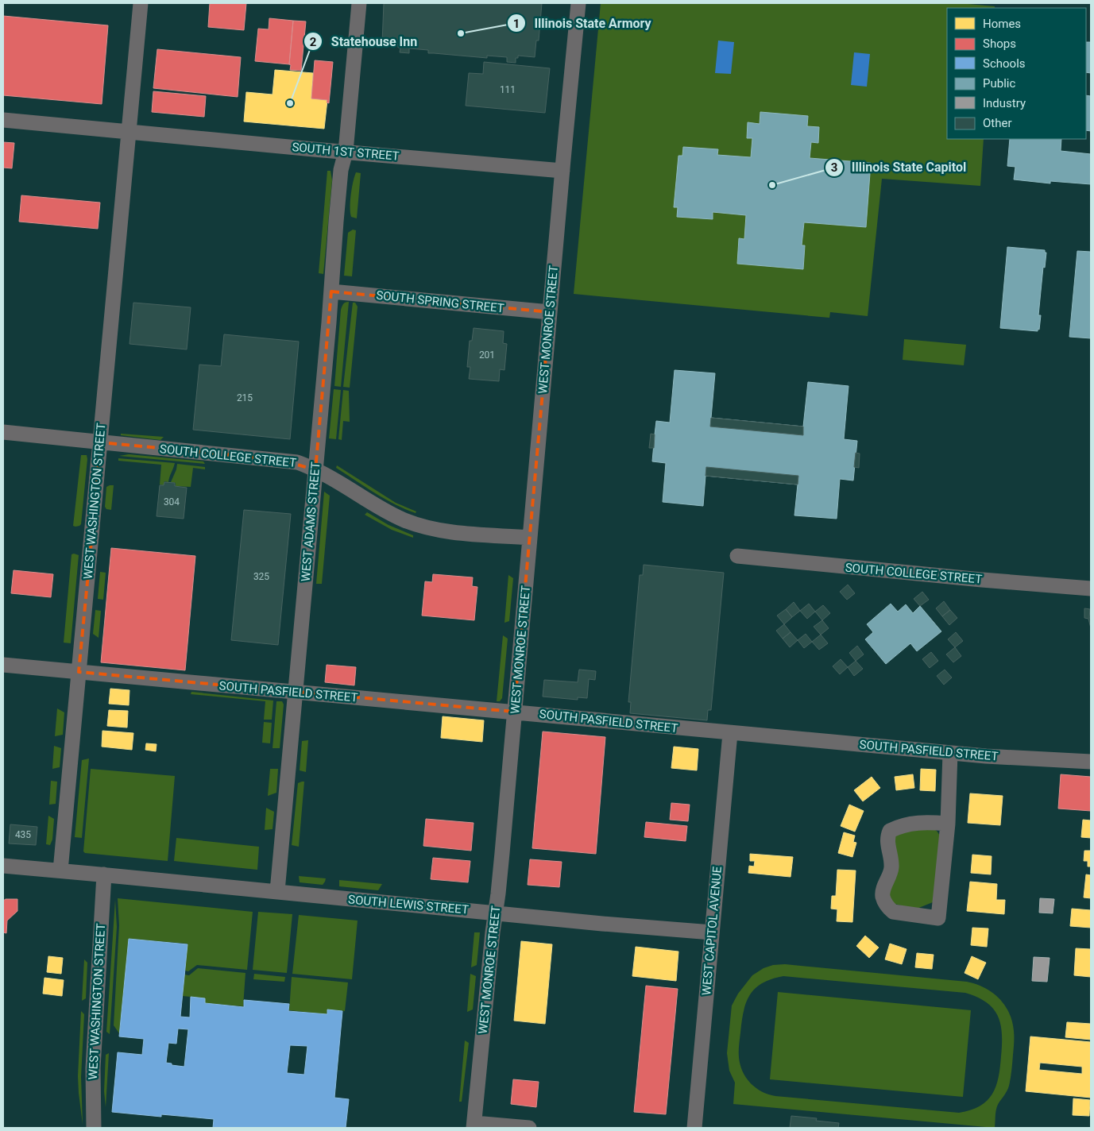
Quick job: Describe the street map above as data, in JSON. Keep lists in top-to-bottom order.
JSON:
{
  "streets": {
    "street": [
      "SOUTH 1ST STREET",
      "SOUTH SPRING STREET",
      "WEST MONROE STREET",
      "SOUTH COLLEGE STREET",
      "WEST WASHINGTON STREET",
      "WEST ADAMS STREET",
      "SOUTH PASFIELD STREET",
      "SOUTH LEWIS STREET",
      "WEST CAPITOL AVENUE"
    ]
  },
  "crossings": [
    ["SOUTH 1ST STREET", "WEST MONROE STREET"],
    ["SOUTH 1ST STREET", "WEST WASHINGTON STREET"],
    ["SOUTH 1ST STREET", "WEST ADAMS STREET"],
    ["SOUTH SPRING STREET", "WEST MONROE STREET"],
    ["SOUTH SPRING STREET", "WEST ADAMS STREET"],
    ["WEST MONROE STREET", "SOUTH COLLEGE STREET"],
    ["WEST MONROE STREET", "SOUTH PASFIELD STREET"],
    ["WEST MONROE STREET", "SOUTH LEWIS STREET"],
    ["SOUTH COLLEGE STREET", "WEST WASHINGTON STREET"],
    ["SOUTH COLLEGE STREET", "WEST ADAMS STREET"],
    ["WEST WASHINGTON STREET", "SOUTH PASFIELD STREET"],
    ["WEST WASHINGTON STREET", "SOUTH LEWIS STREET"],
    ["WEST ADAMS STREET", "SOUTH PASFIELD STREET"],
    ["WEST ADAMS STREET", "SOUTH LEWIS STREET"],
    ["SOUTH PASFIELD STREET", "WEST CAPITOL AVENUE"],
    ["SOUTH LEWIS STREET", "WEST CAPITOL AVENUE"]
  ],
  "places": ["Illinois State Armory", "Statehouse Inn", "Illinois State Capitol"],
  "house_numbers": [
    "111",
    "201",
    "215",
    "304",
    "325",
    "435"
  ],
  "legend": [
    "Homes",
    "Shops",
    "Schools",
    "Public",
    "Industry",
    "Other"
  ]
}
